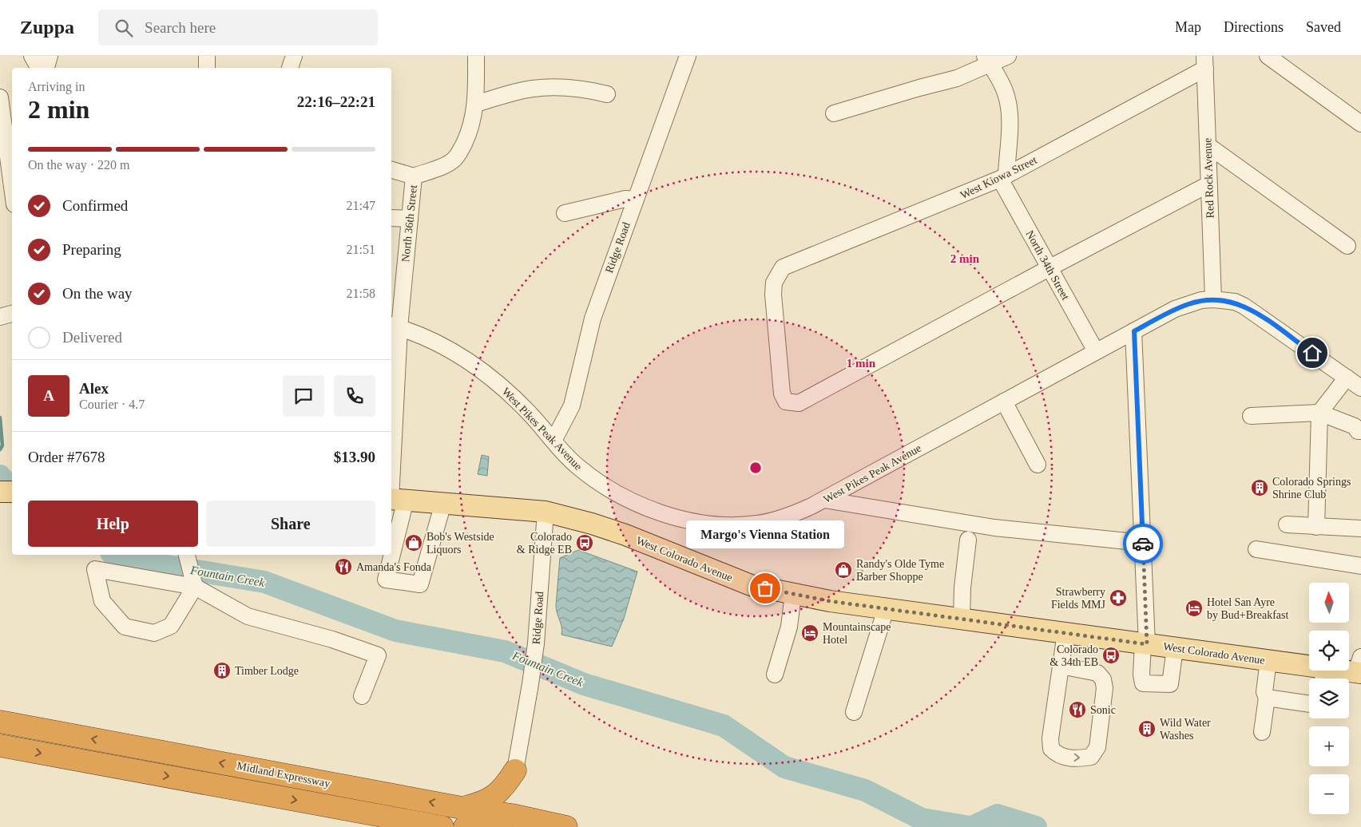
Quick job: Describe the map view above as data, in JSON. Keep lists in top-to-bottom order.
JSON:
{
  "streets": {
    "highway": ["Midland Expressway"],
    "main road": ["West Colorado Avenue"],
    "street": [
      "West Kiowa Street",
      "Red Rock Avenue",
      "North 36th Street",
      "Ridge Road",
      "North 34th Street",
      "West Pikes Peak Avenue"
    ]
  },
  "crossings": [
    ["West Kiowa Street", "Red Rock Avenue"],
    ["West Kiowa Street", "North 34th Street"],
    ["Red Rock Avenue", "West Pikes Peak Avenue"],
    ["North 36th Street", "West Pikes Peak Avenue"],
    ["North 36th Street", "West Colorado Avenue"],
    ["Ridge Road", "West Pikes Peak Avenue"],
    ["Ridge Road", "West Colorado Avenue"],
    ["North 34th Street", "West Pikes Peak Avenue"]
  ],
  "water": ["Fountain Creek"],
  "places": {
    "building": ["Colorado Springs Shrine Club", "Timber Lodge", "Wild Water Washes"],
    "shop": ["Bob's Westside Liquors", "Randy's Olde Tyme Barber Shoppe"],
    "bus stop": ["Colorado & Ridge EB", "Colorado & 34th EB"],
    "restaurant": ["Amanda's Fonda", "Sonic"],
    "other": ["Margo's Vienna Station"],
    "pharmacy": ["Strawberry Fields MMJ"],
    "hotel": ["Hotel San Ayre by Bud+Breakfast", "Mountainscape Hotel"]
  },
  "north": "top",
  "page": {
    "header": "Zuppa",
    "search": "Search here",
    "nav": ["Map", "Directions", "Saved"],
    "heading": ["2 min", "Arriving in", "22:16–22:21"],
    "panel": [
      "Alex",
      "Courier · 4.7",
      "Order #7678",
      "$13.90"
    ],
    "bar": "On the way · 220 m",
    "list": [
      ["Confirmed", "21:47"],
      ["Preparing", "21:51"],
      ["On the way", "21:58"],
      "Delivered"
    ],
    "round": "A",
    "buttons": ["Help", "Share"],
    "bubble": "Margo's Vienna Station",
    "map_buttons": ["+", "−"]
  },
  "rings": ["2 min", "1 min"]
}
